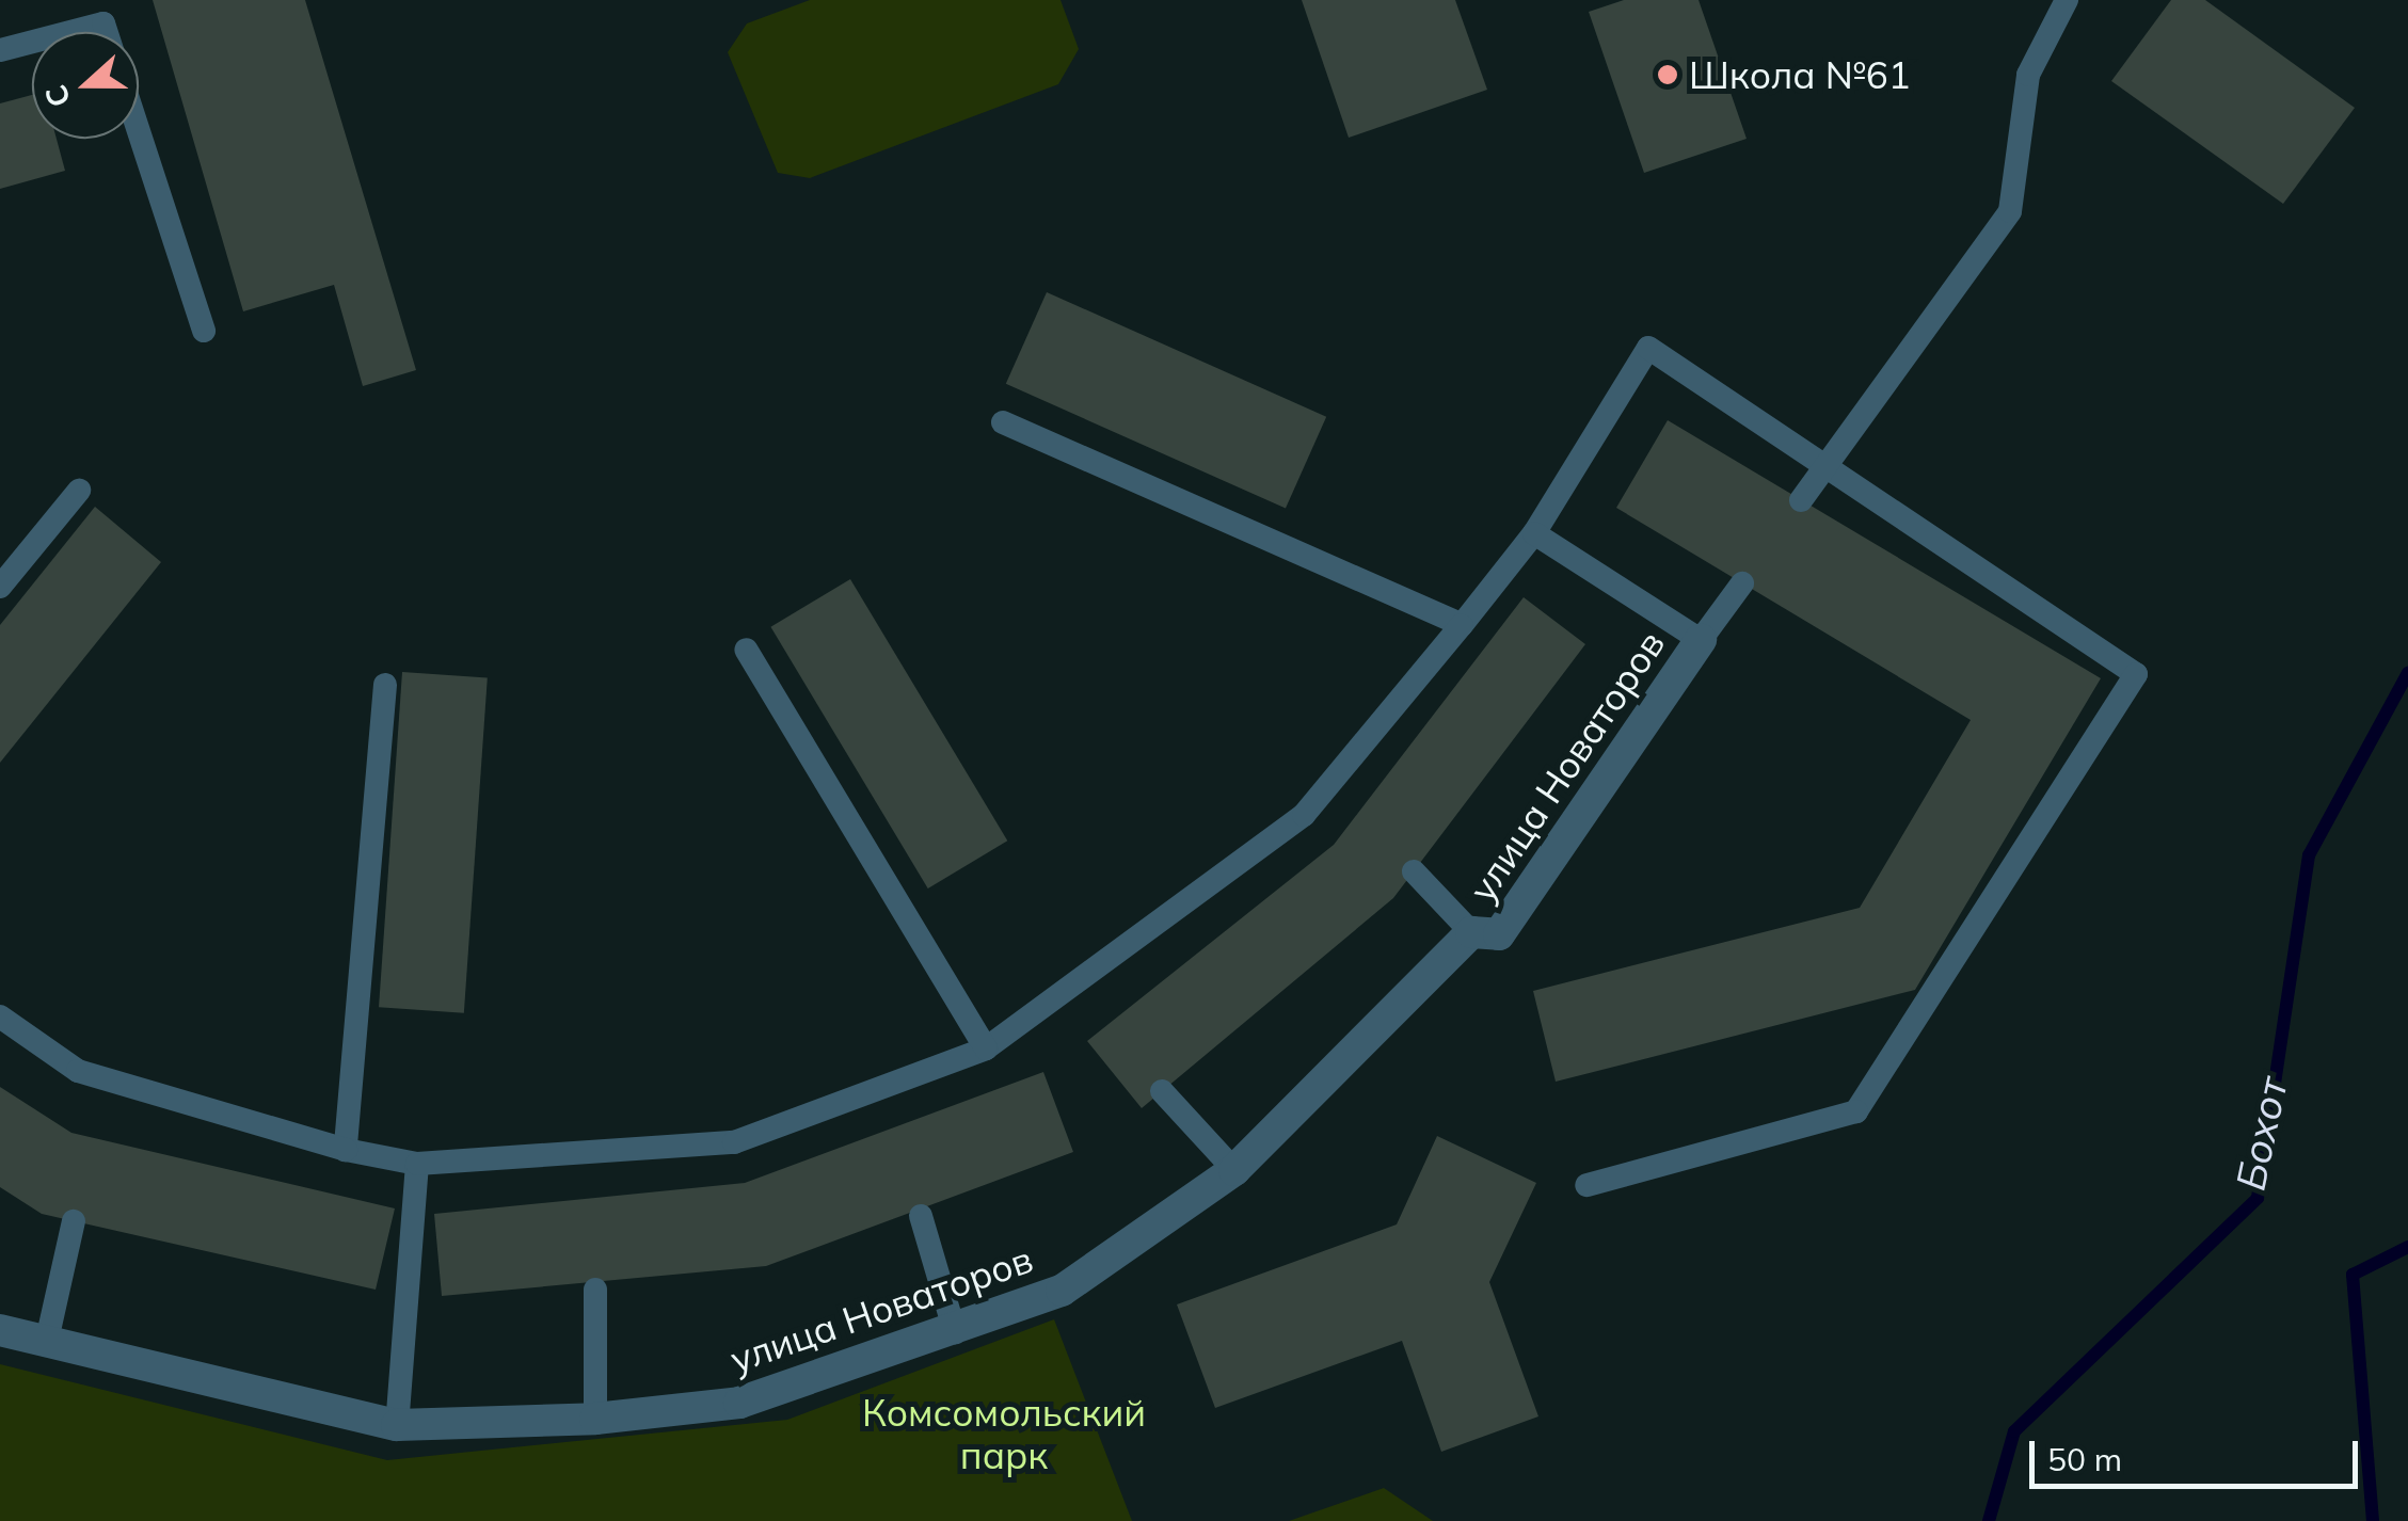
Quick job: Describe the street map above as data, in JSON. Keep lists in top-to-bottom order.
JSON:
{
  "streets": {
    "street": ["улица Новаторов"]
  },
  "water": ["Бохот"],
  "parks": ["Комсомольский парк"],
  "places": ["Школа №61"],
  "scale_bar": "50 m",
  "north": "left"
}
